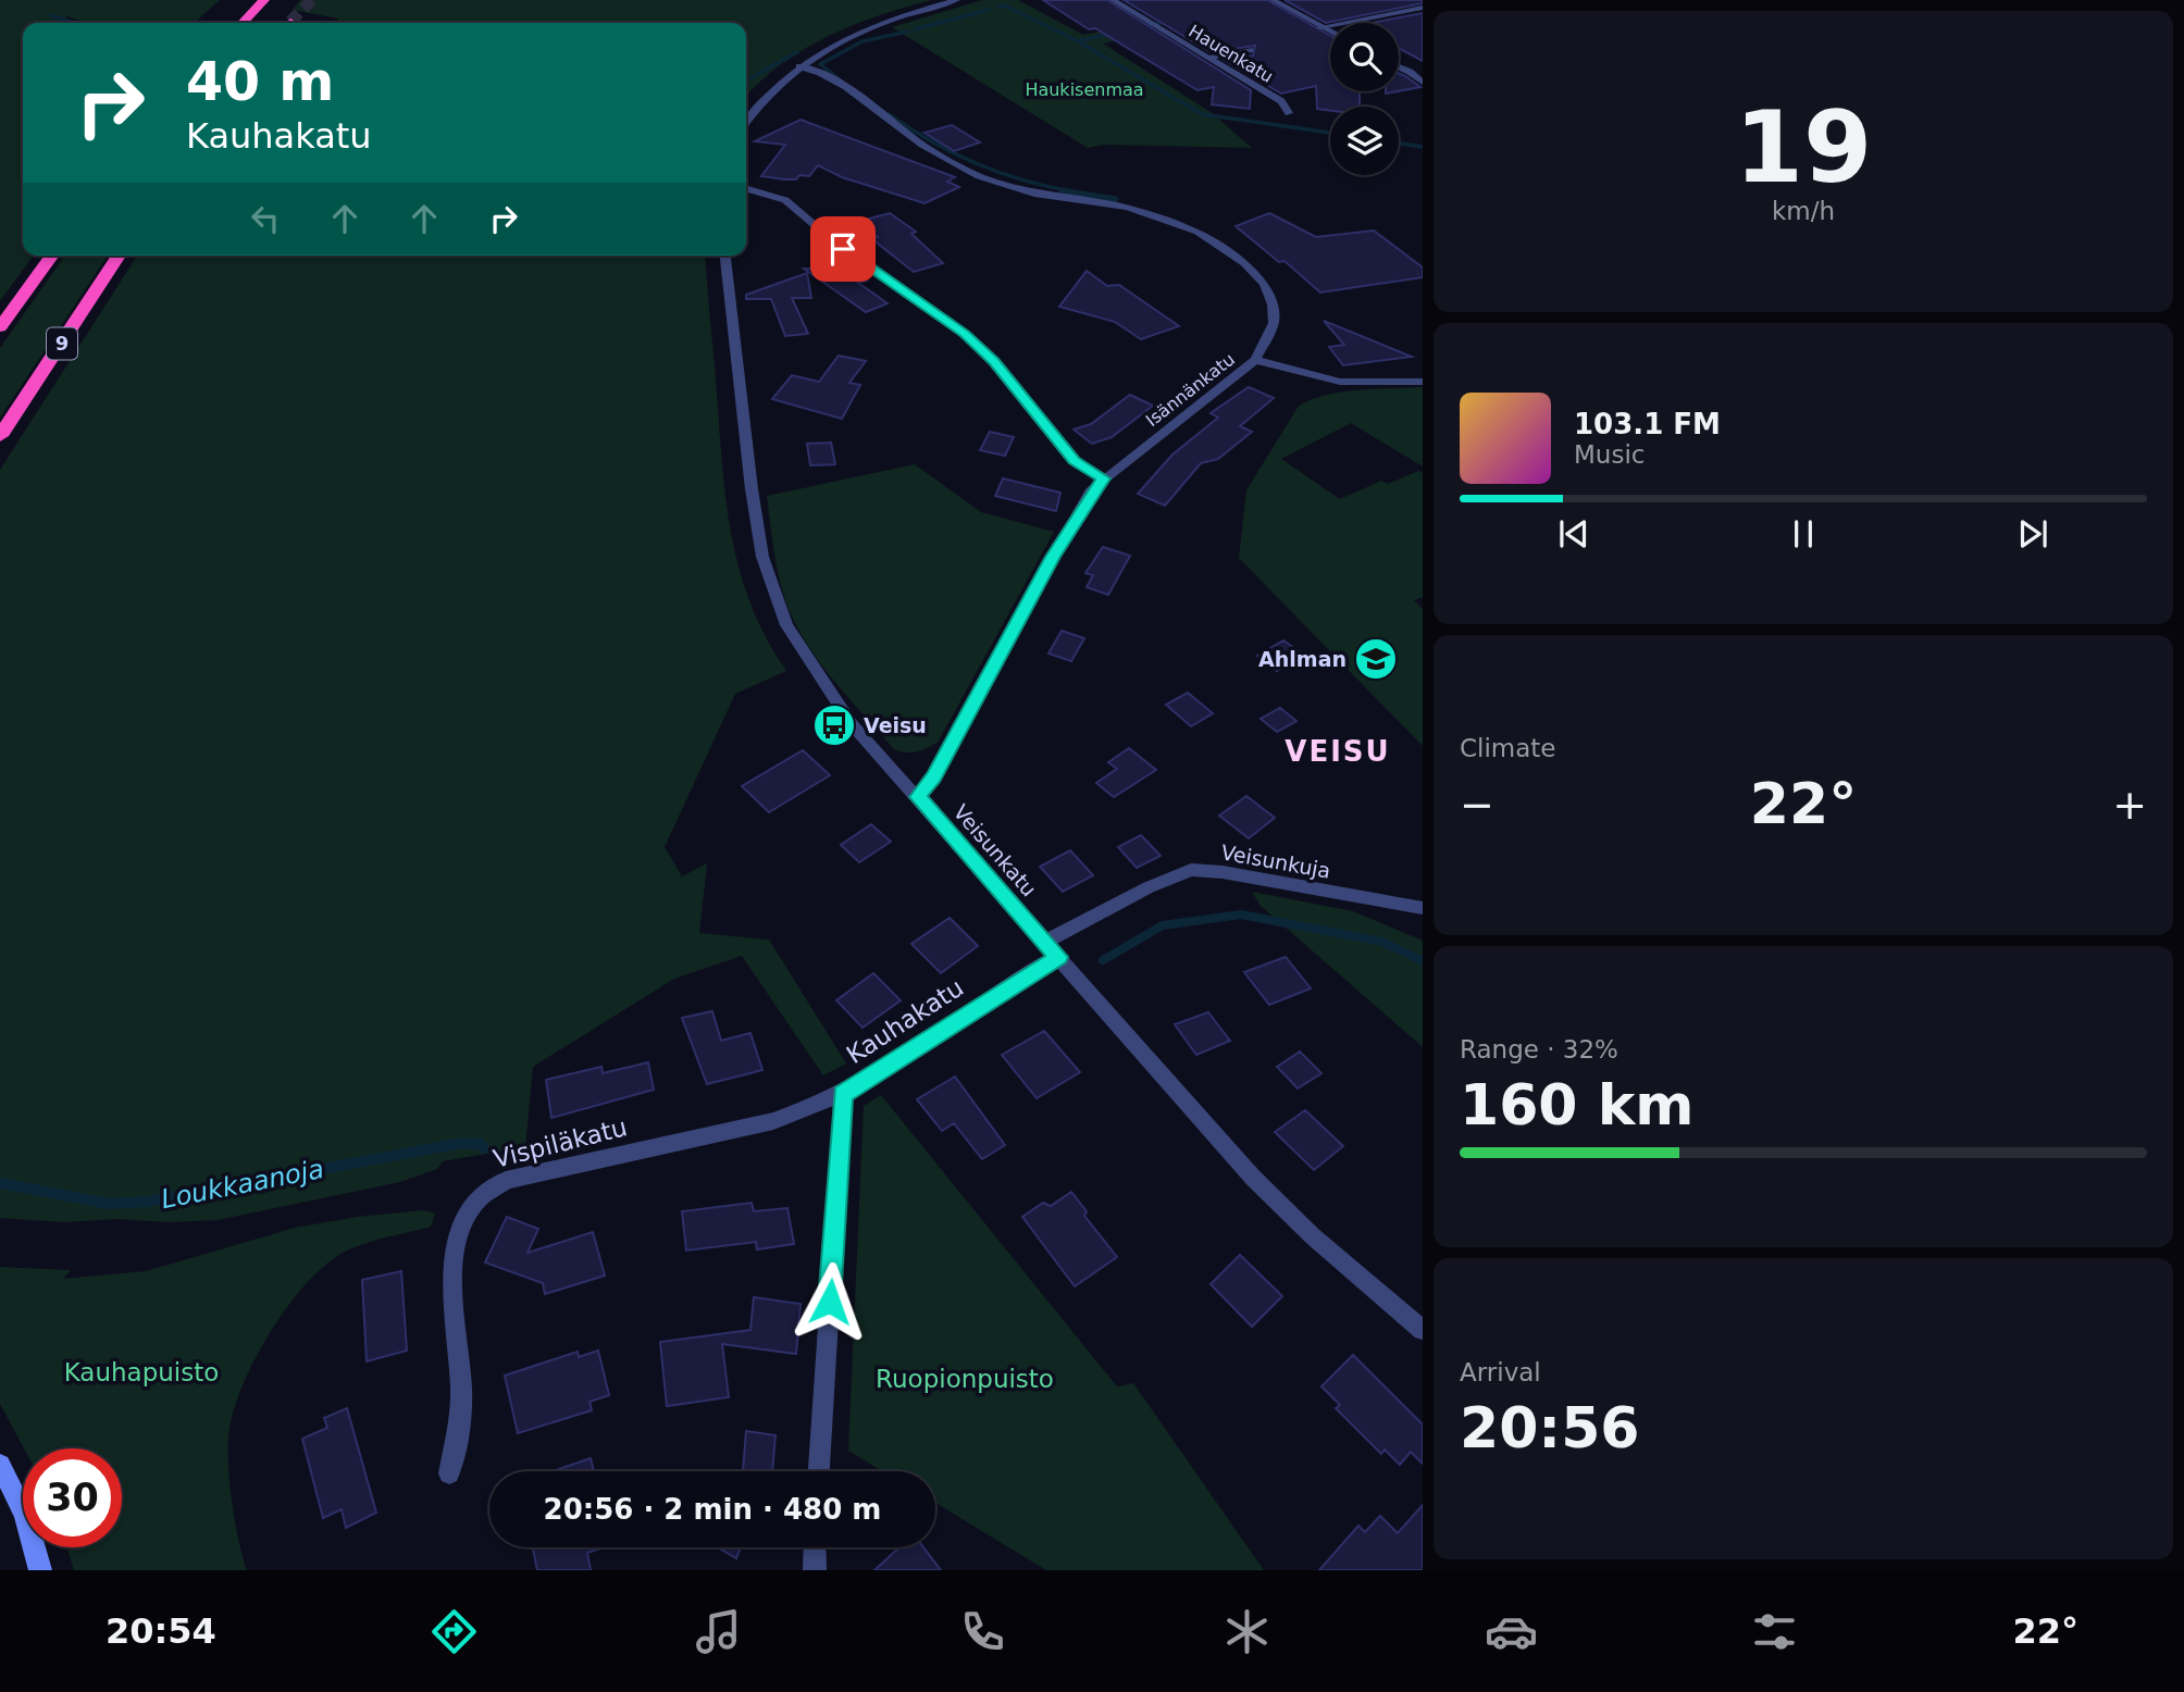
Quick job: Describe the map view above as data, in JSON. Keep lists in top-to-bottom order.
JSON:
{
  "streets": {
    "highway": ["9"],
    "street": [
      "Hauenkatu",
      "Isännänkatu",
      "Veisunkatu",
      "Veisunkuja",
      "Kauhakatu",
      "Vispiläkatu"
    ]
  },
  "crossings": [
    ["Isännänkatu", "Veisunkatu"],
    ["Veisunkatu", "Veisunkuja"],
    ["Veisunkatu", "Kauhakatu"],
    ["Kauhakatu", "Vispiläkatu"]
  ],
  "districts": ["VEISU"],
  "water": ["Loukkaanoja"],
  "parks": ["Haukisenmaa", "Kauhapuisto", "Ruopionpuisto"],
  "places": {
    "school or university": ["Ahlman"],
    "bus stop": ["Veisu"]
  },
  "page": {
    "tile": [
      ["19", "km/h"],
      "Climate",
      ["Range · 32%", "160 km"],
      ["Arrival", "20:56"]
    ],
    "turn": ["40 m", "Kauhakatu"],
    "song": ["103.1 FM", "Music"],
    "heat": ["−", "22°", "+"],
    "limit": "30",
    "trip": "20:56 · 2 min · 480 m",
    "tabs": ["20:54", "22°"]
  }
}
